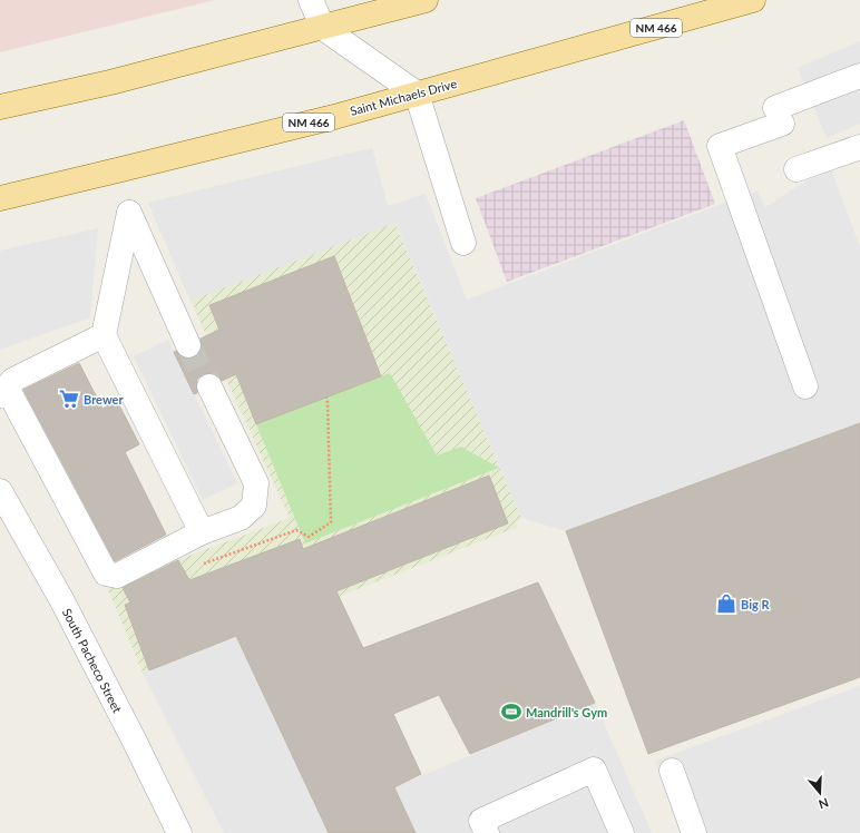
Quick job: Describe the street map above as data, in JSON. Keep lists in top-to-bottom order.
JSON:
{
  "streets": {
    "main road": ["NM 466", "Saint Michaels Drive"],
    "street": ["South Pacheco Street"]
  },
  "places": {
    "supermarket": ["Brewer"],
    "shop": ["Big R"],
    "sports": ["Mandrill's Gym"]
  },
  "north": "bottom"
}
